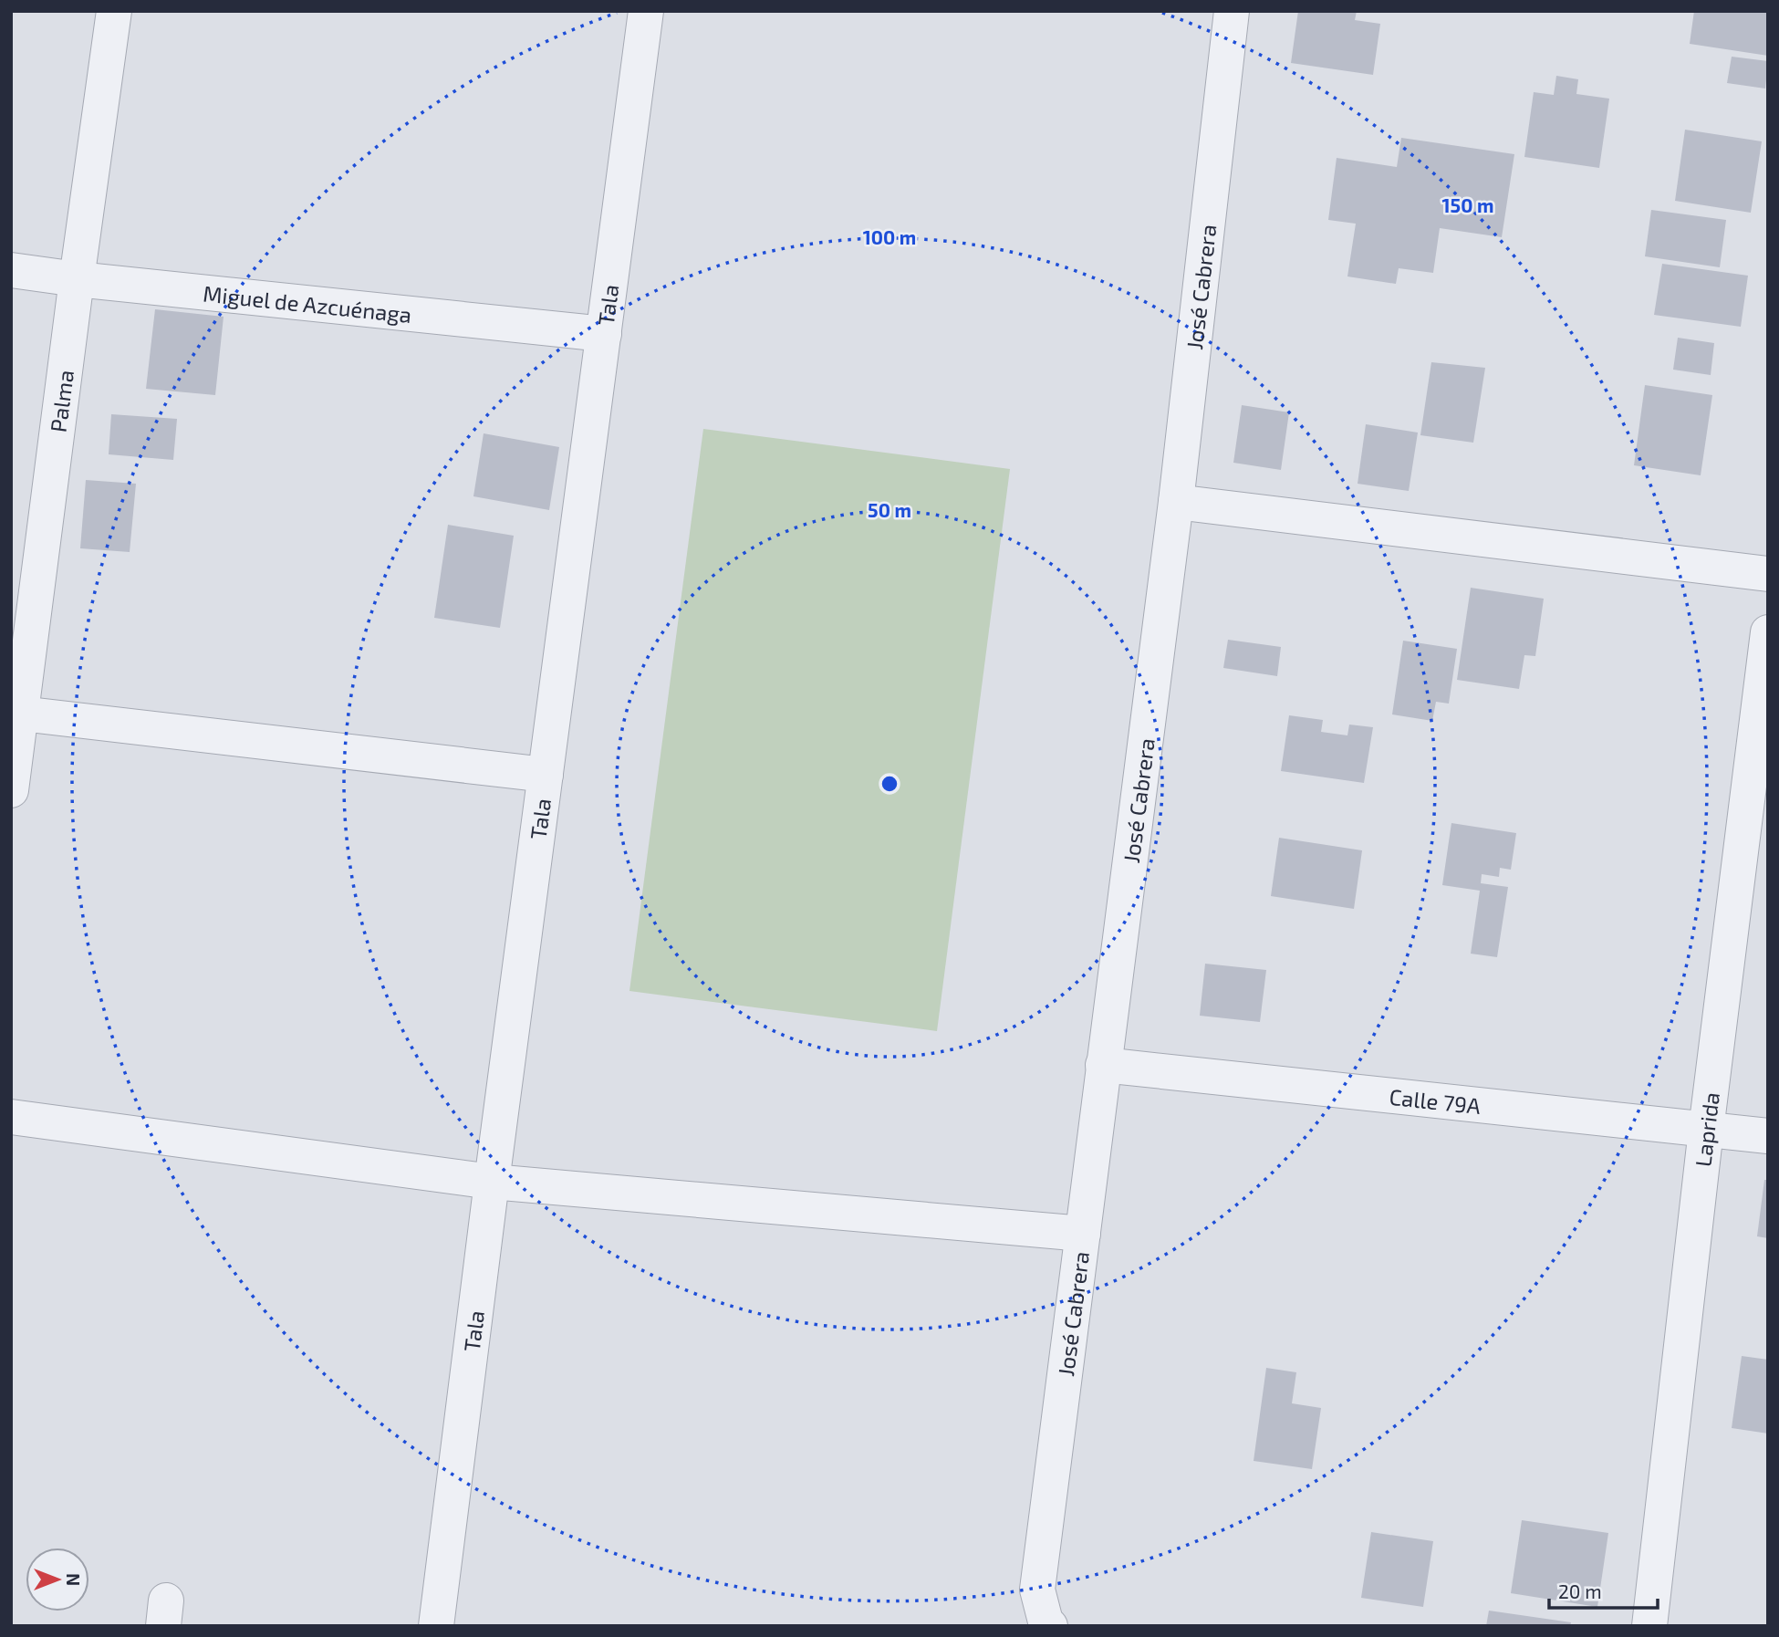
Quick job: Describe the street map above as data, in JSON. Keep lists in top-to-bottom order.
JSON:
{
  "streets": {
    "street": [
      "José Cabrera",
      "Miguel de Azcuénaga",
      "Tala",
      "Palma",
      "Calle 79A",
      "Laprida"
    ]
  },
  "crossings": [
    ["José Cabrera", "Calle 79A"],
    ["Miguel de Azcuénaga", "Tala"],
    ["Miguel de Azcuénaga", "Palma"],
    ["Calle 79A", "Laprida"]
  ],
  "scale_bar": "20 m",
  "north": "right",
  "rings": ["150 m", "100 m", "50 m"]
}
